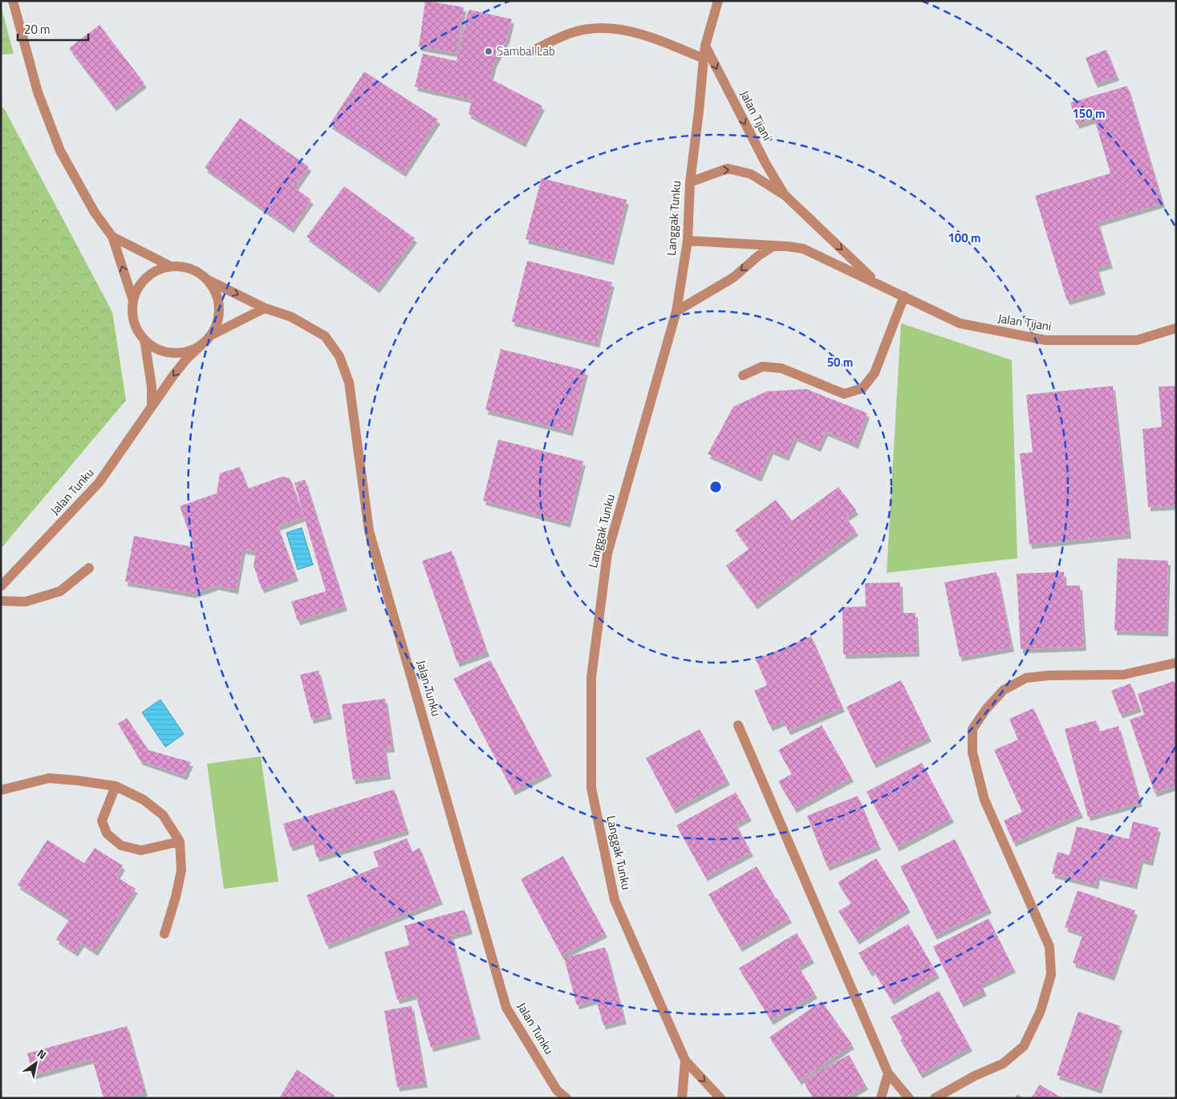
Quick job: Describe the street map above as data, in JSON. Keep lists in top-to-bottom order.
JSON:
{
  "streets": {
    "street": ["Jalan Tijani", "Langgak Tunku", "Jalan Tunku"]
  },
  "crossings": [
    ["Jalan Tijani", "Langgak Tunku"]
  ],
  "one_way": ["Jalan Tijani"],
  "places": ["Sambal Lab"],
  "scale_bar": "20 m",
  "north": "top right",
  "rings": ["150 m", "100 m", "50 m"]
}
